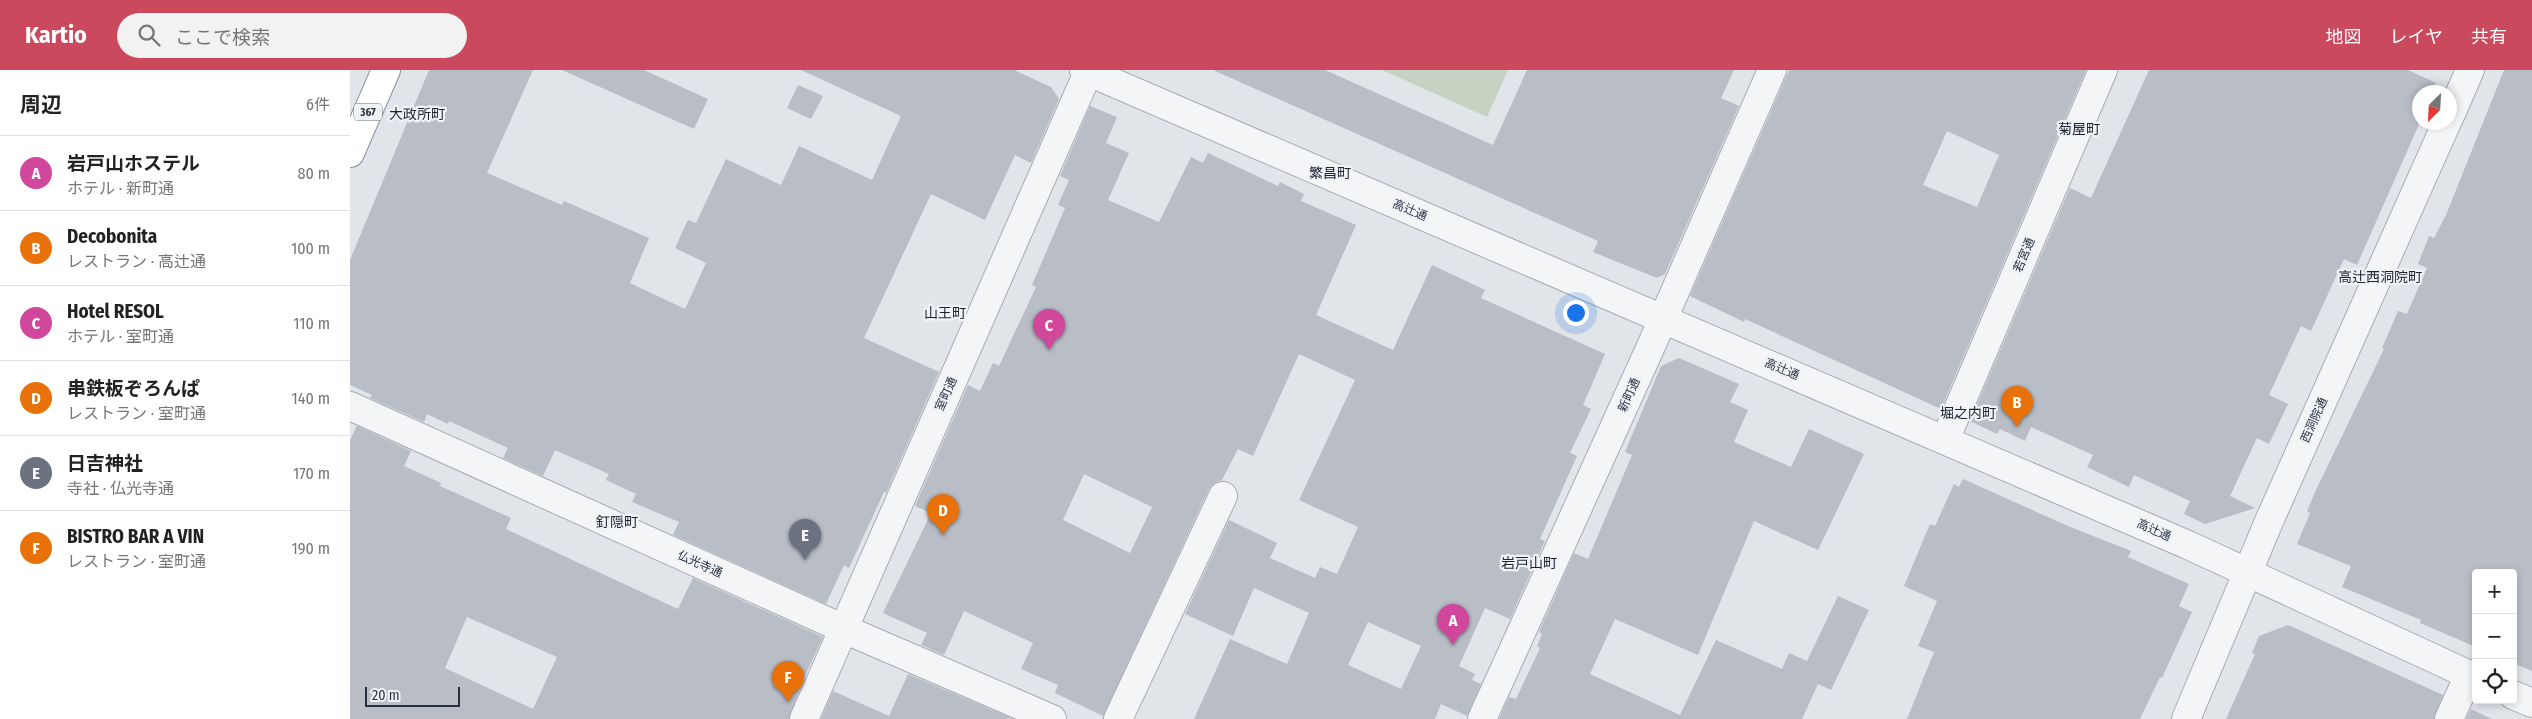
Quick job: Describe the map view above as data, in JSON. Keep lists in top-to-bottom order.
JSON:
{
  "streets": {
    "highway": ["367"],
    "street": [
      "高辻通",
      "若宮通",
      "室町通",
      "新町通",
      "西洞院通",
      "仏光寺通"
    ]
  },
  "crossings": [
    ["高辻通", "若宮通"],
    ["高辻通", "室町通"],
    ["高辻通", "新町通"],
    ["高辻通", "西洞院通"],
    ["室町通", "仏光寺通"]
  ],
  "districts": [
    "大政所町",
    "菊屋町",
    "繁昌町",
    "高辻西洞院町",
    "山王町",
    "堀之内町",
    "釘隠町",
    "岩戸山町"
  ],
  "scale_bar": "20 m",
  "north": "bottom left",
  "page": {
    "header": "Kartio",
    "search": "ここで検索",
    "nav": ["地図", "レイヤ", "共有"],
    "heading": ["周辺", "6件"],
    "list": [
      {
        "mark": "A",
        "name": "岩戸山ホステル",
        "note": "ホテル · 新町通",
        "value": "80 m"
      },
      {
        "mark": "B",
        "name": "Decobonita",
        "note": "レストラン · 高辻通",
        "value": "100 m"
      },
      {
        "mark": "C",
        "name": "Hotel RESOL",
        "note": "ホテル · 室町通",
        "value": "110 m"
      },
      {
        "mark": "D",
        "name": "串鉄板ぞろんぱ",
        "note": "レストラン · 室町通",
        "value": "140 m"
      },
      {
        "mark": "E",
        "name": "日吉神社",
        "note": "寺社 · 仏光寺通",
        "value": "170 m"
      },
      {
        "mark": "F",
        "name": "BISTRO BAR A VIN",
        "note": "レストラン · 室町通",
        "value": "190 m"
      }
    ],
    "pins": [
      "C",
      "B",
      "D",
      "E",
      "A",
      "F"
    ],
    "map_buttons": ["+", "−"],
    "scale": "20 m"
  }
}
